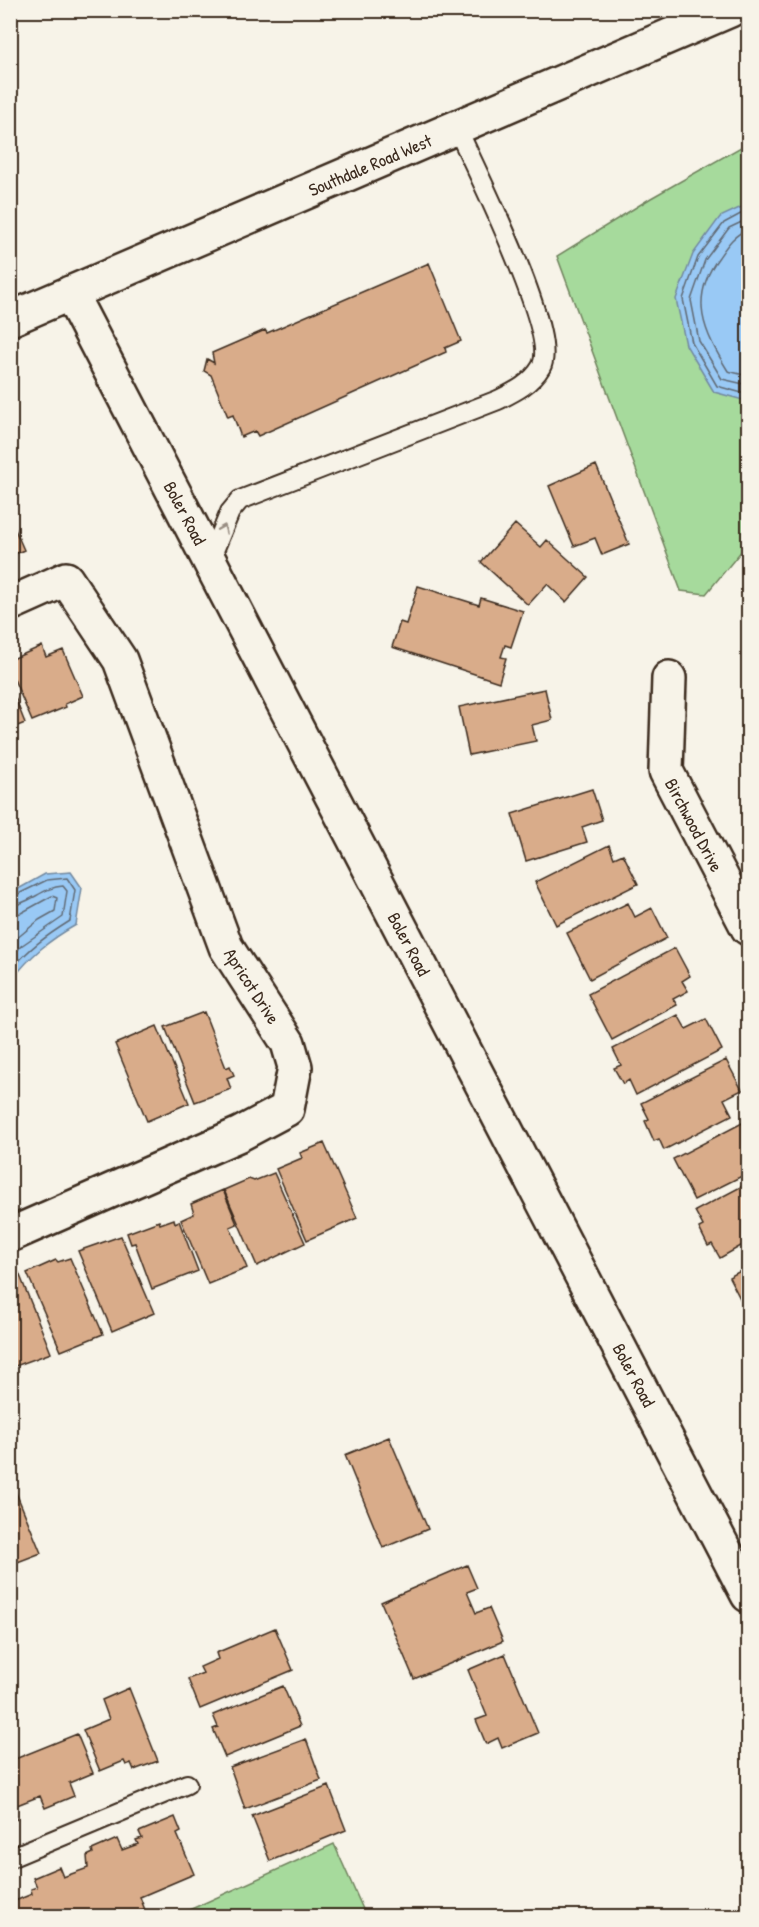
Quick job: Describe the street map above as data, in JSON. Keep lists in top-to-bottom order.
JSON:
{
  "streets": {
    "street": [
      "Southdale Road West",
      "Boler Road",
      "Birchwood Drive",
      "Apricot Drive"
    ]
  },
  "crossings": [
    ["Southdale Road West", "Boler Road"]
  ]
}
